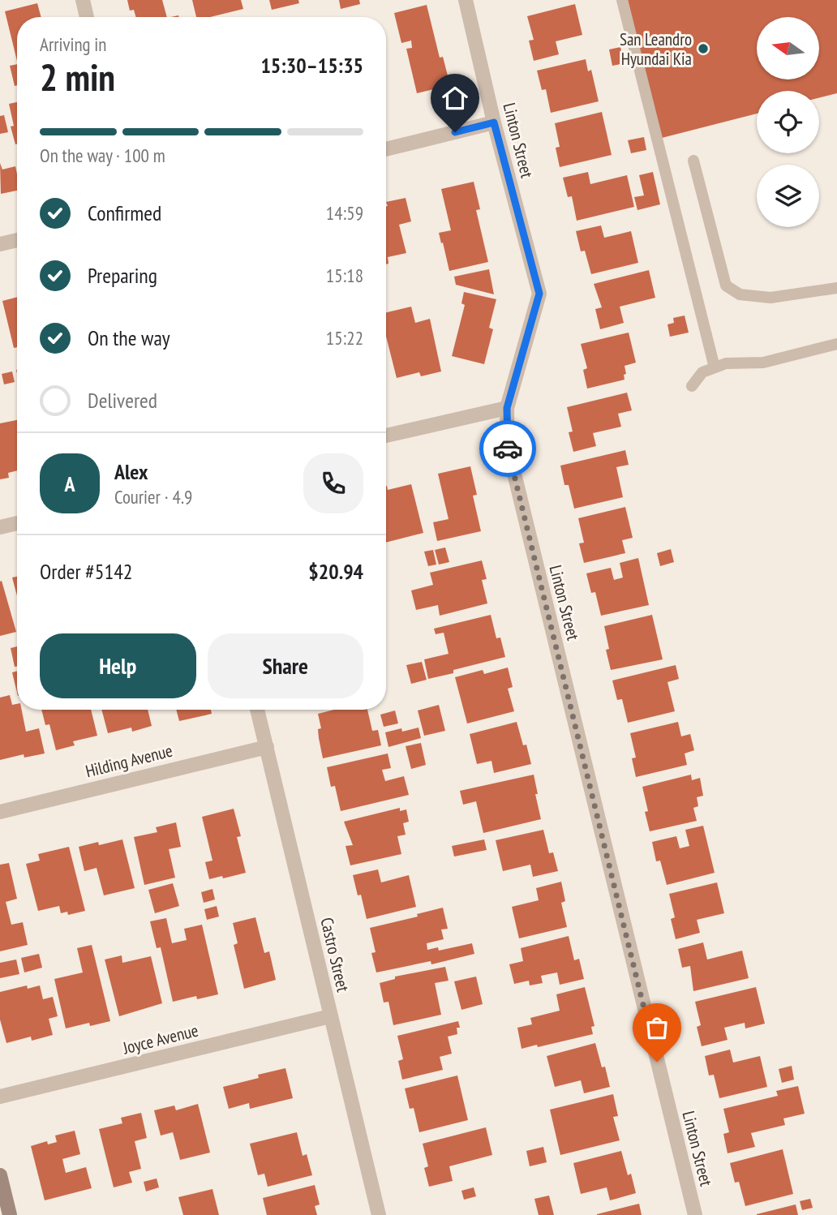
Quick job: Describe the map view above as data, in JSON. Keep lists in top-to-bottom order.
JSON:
{
  "streets": {
    "street": [
      "Linton Street",
      "Hilding Avenue",
      "Castro Street",
      "Joyce Avenue"
    ]
  },
  "crossings": [
    ["Hilding Avenue", "Castro Street"],
    ["Castro Street", "Joyce Avenue"]
  ],
  "places": ["San Leandro Hyundai Kia"],
  "north": "left",
  "page": {
    "heading": ["2 min", "Arriving in", "15:30–15:35"],
    "panel": [
      "Alex",
      "Courier · 4.9",
      "Order #5142",
      "$20.94"
    ],
    "bar": "On the way · 100 m",
    "list": [
      ["Confirmed", "14:59"],
      ["Preparing", "15:18"],
      ["On the way", "15:22"],
      "Delivered"
    ],
    "round": "A",
    "buttons": ["Help", "Share"]
  }
}
